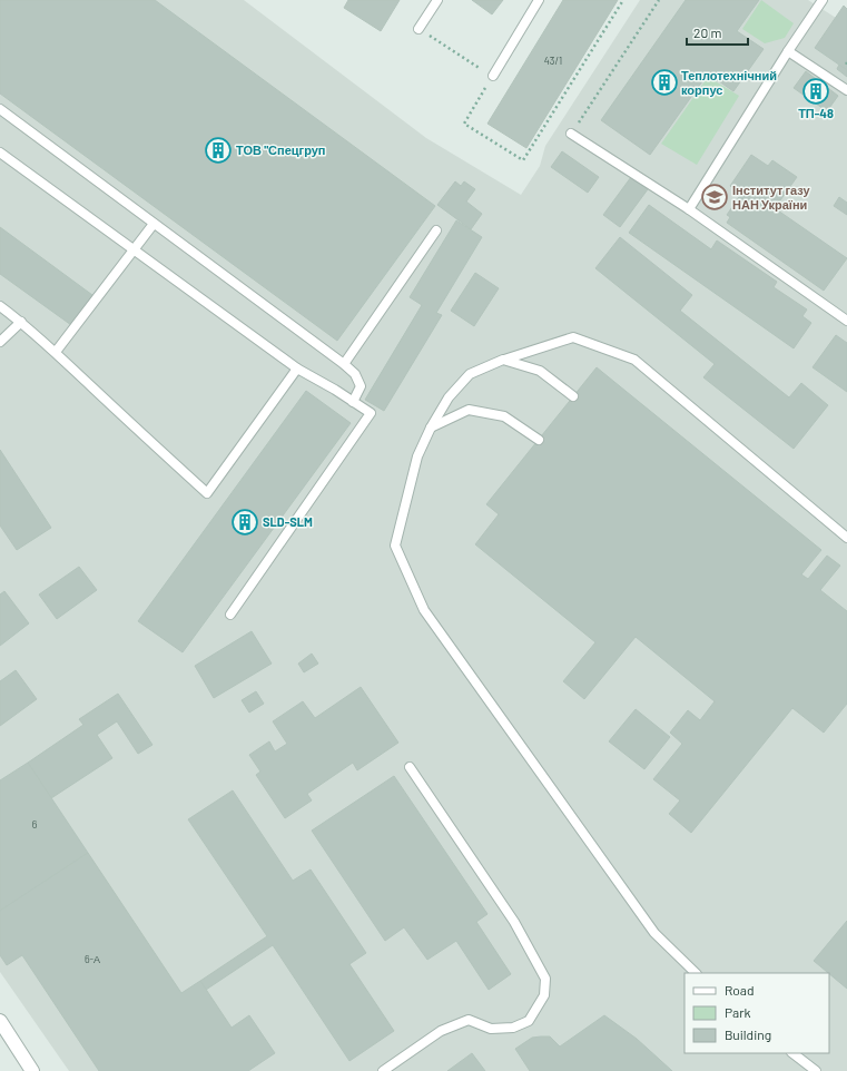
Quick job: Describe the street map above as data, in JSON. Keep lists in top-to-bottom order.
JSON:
{
  "places": {
    "building": [
      "Теплотехнічний корпус",
      "ТП-48",
      "ТОВ \"Спецгруп",
      "SLD-SLM"
    ],
    "school or university": ["Інститут газу НАН України"]
  },
  "house_numbers": ["43/1", "6", "6-А"],
  "legend": ["Road", "Park", "Building"],
  "scale_bar": "20 m"
}
